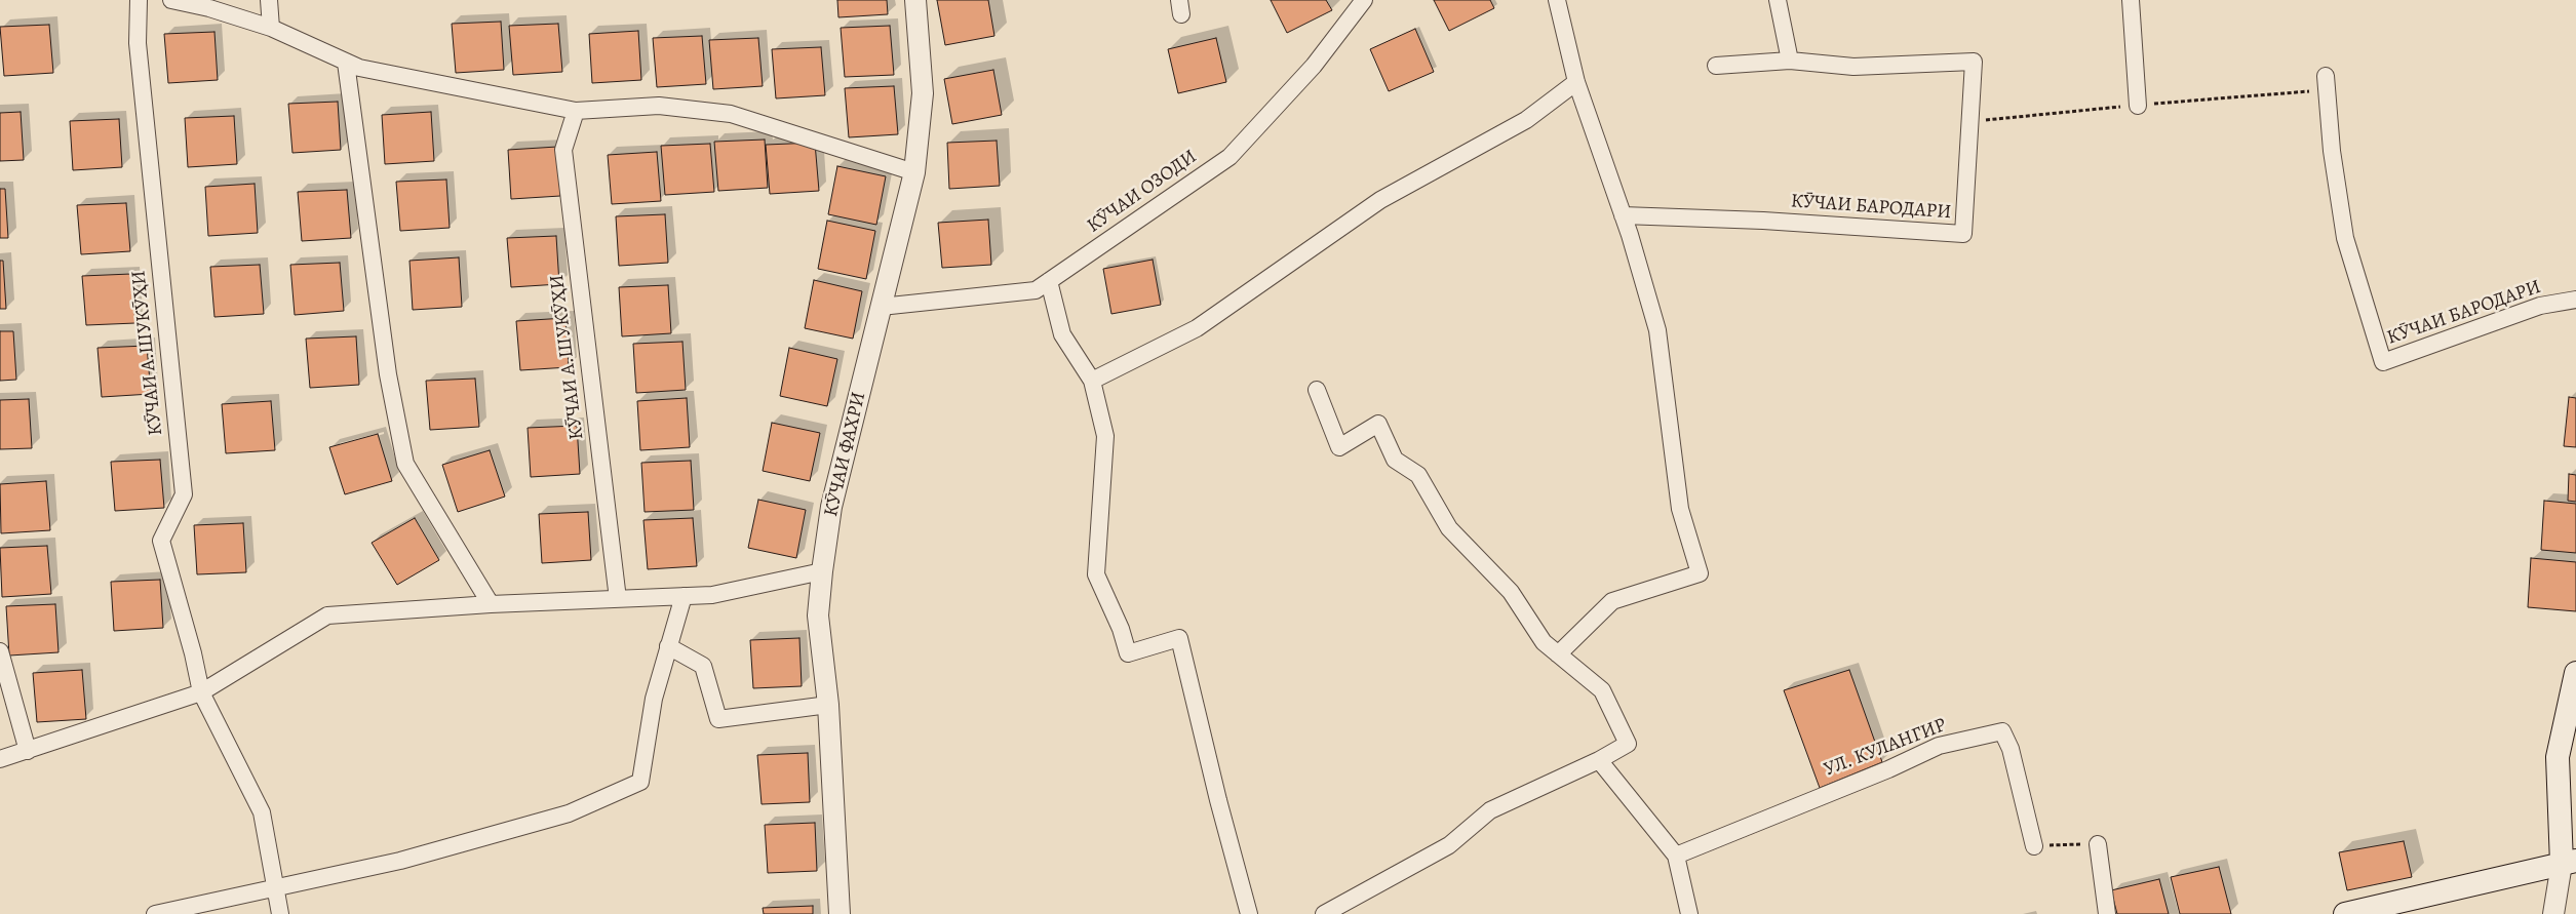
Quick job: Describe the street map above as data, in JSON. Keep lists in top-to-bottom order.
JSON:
{
  "streets": {
    "street": [
      "КӮЧАИ ОЗОДИ",
      "КӮЧАИ БАРОДАРИ",
      "КӮЧАИ А.ШУКӮҲИ",
      "КӮЧАИ ФАХРИ",
      "УЛ. КУЛАНГИР"
    ]
  },
  "crossings": [
    ["КӮЧАИ ОЗОДИ", "КӮЧАИ ФАХРИ"]
  ]
}
